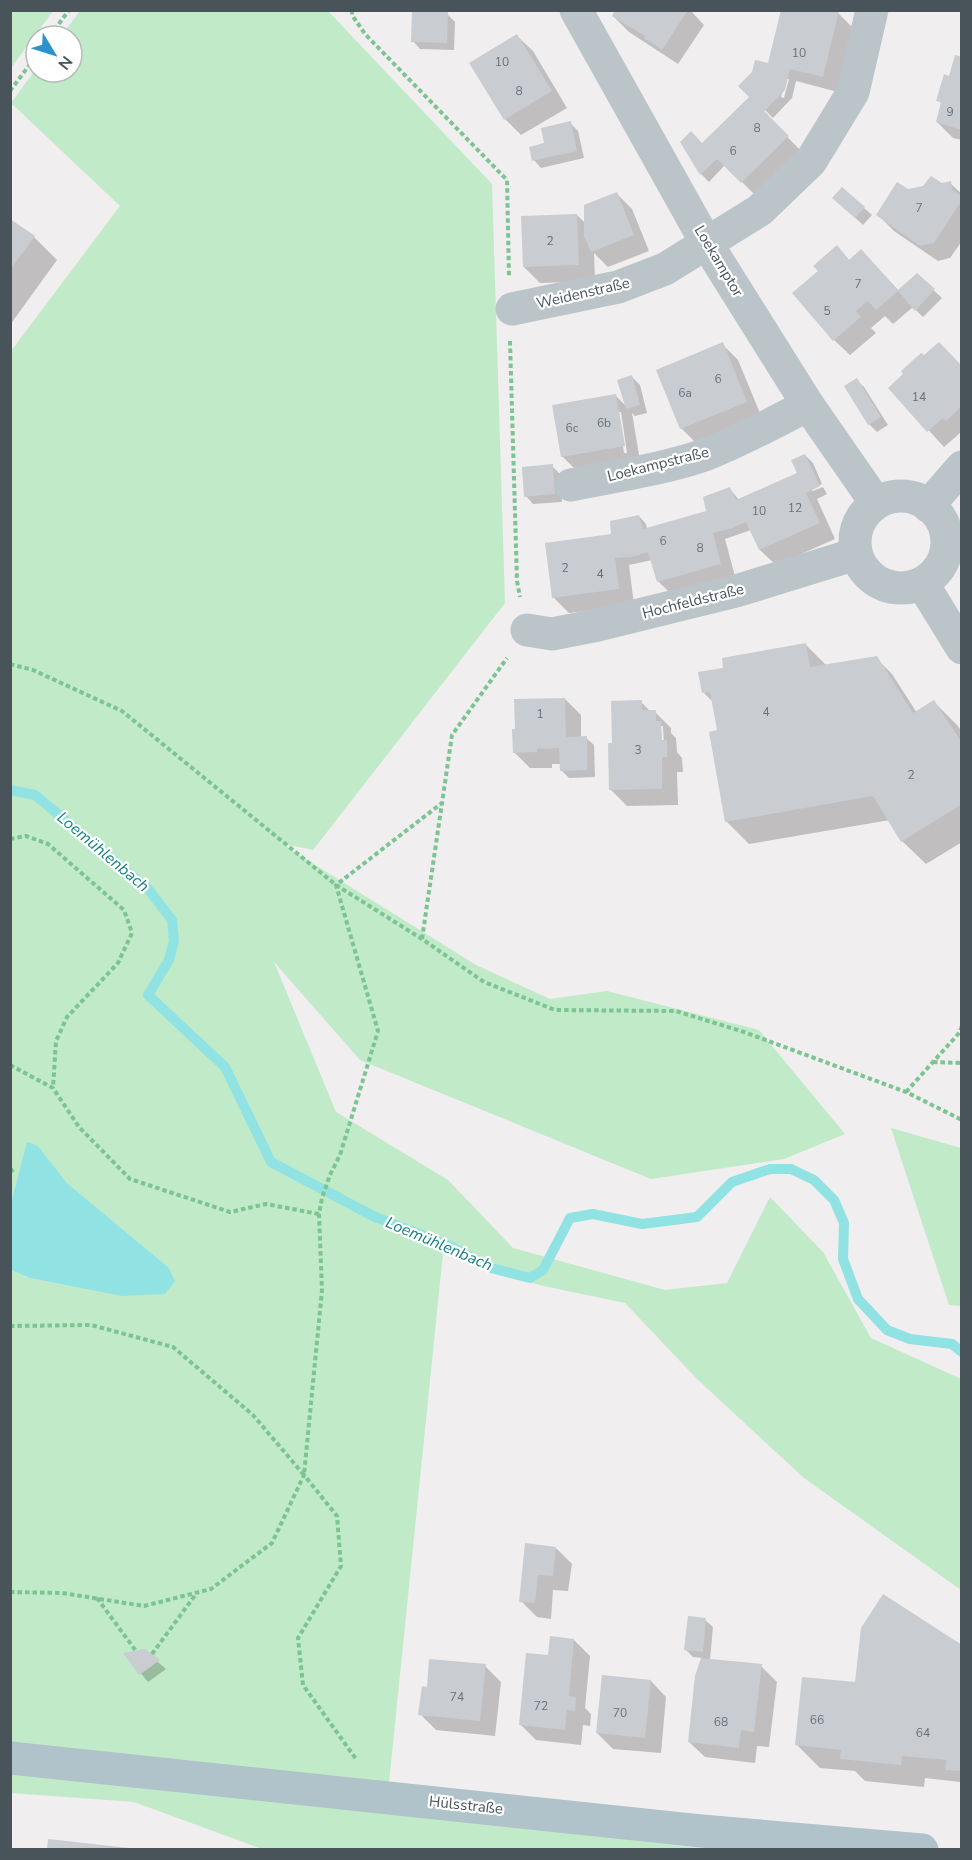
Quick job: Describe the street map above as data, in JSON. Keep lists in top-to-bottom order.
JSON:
{
  "streets": {
    "main road": ["Hülsstraße"],
    "street": [
      "Loekamptor",
      "Weidenstraße",
      "Loekampstraße",
      "Hochfeldstraße"
    ]
  },
  "crossings": [
    ["Loekamptor", "Weidenstraße"],
    ["Loekamptor", "Loekampstraße"],
    ["Loekamptor", "Hochfeldstraße"]
  ],
  "water": ["Loemühlenbach"],
  "house_numbers": [
    "10",
    "10",
    "8",
    "9",
    "8",
    "6",
    "7",
    "2",
    "7",
    "5",
    "6",
    "6a",
    "14",
    "6b",
    "6c",
    "12",
    "10",
    "6",
    "8",
    "2",
    "4",
    "4",
    "1",
    "3",
    "2",
    "74",
    "72",
    "70",
    "66",
    "68",
    "64"
  ],
  "north": "bottom right"
}
